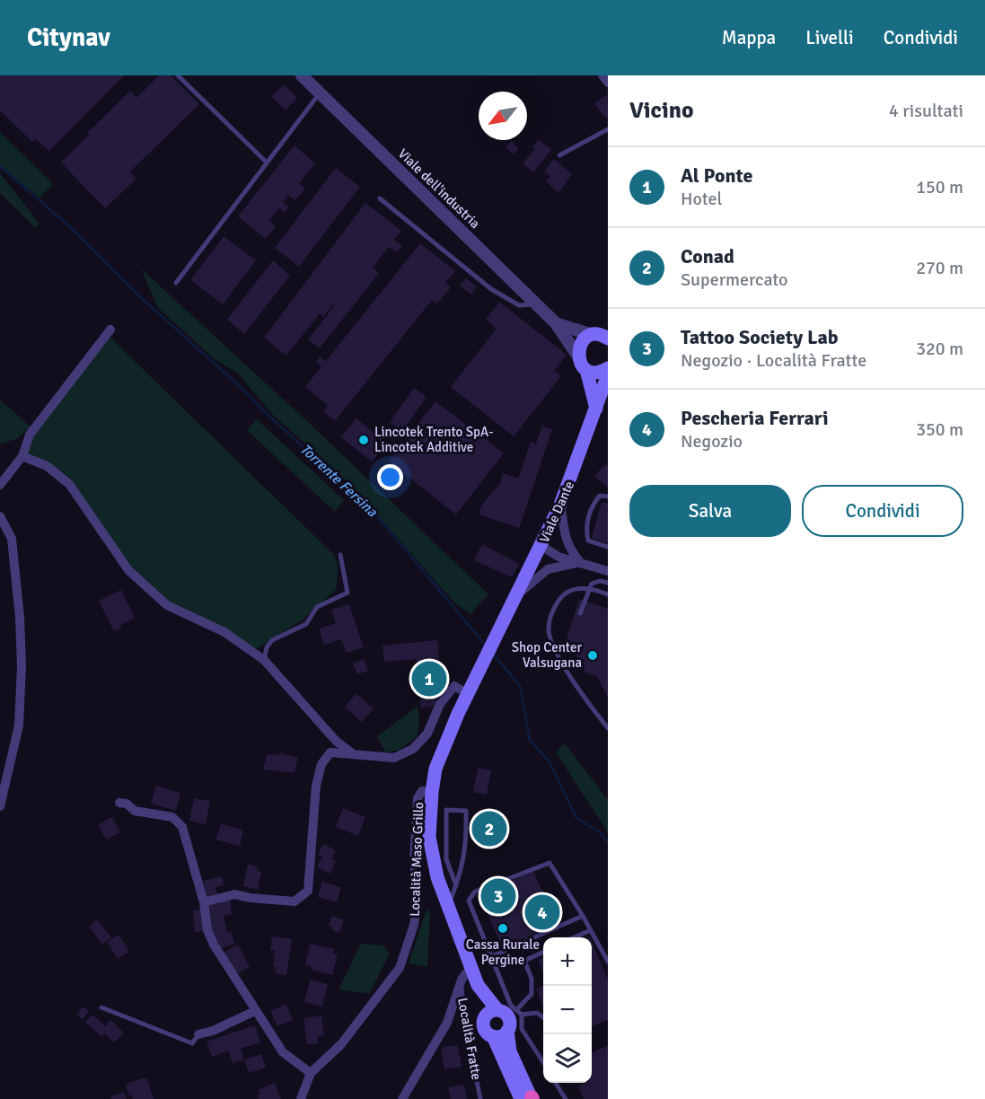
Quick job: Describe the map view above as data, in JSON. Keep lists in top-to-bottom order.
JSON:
{
  "streets": {
    "main road": ["Viale Dante", "Località Maso Grillo", "Località Fratte"],
    "street": ["Viale dell'industria"]
  },
  "crossings": [
    ["Viale Dante", "Località Maso Grillo"],
    ["Località Maso Grillo", "Località Fratte"]
  ],
  "water": ["Torrente Fersina"],
  "places": ["Lincotek Trento SpA- Lincotek Additive", "Shop Center Valsugana", "Cassa Rurale Pergine"],
  "north": "bottom left",
  "page": {
    "header": "Citynav",
    "nav": ["Mappa", "Livelli", "Condividi"],
    "heading": ["Vicino", "4 risultati"],
    "list": [
      {
        "mark": "1",
        "name": "Al Ponte",
        "note": "Hotel",
        "value": "150 m"
      },
      {
        "mark": "2",
        "name": "Conad",
        "note": "Supermercato",
        "value": "270 m"
      },
      {
        "mark": "3",
        "name": "Tattoo Society Lab",
        "note": "Negozio · Località Fratte",
        "value": "320 m"
      },
      {
        "mark": "4",
        "name": "Pescheria Ferrari",
        "note": "Negozio",
        "value": "350 m"
      }
    ],
    "buttons": ["Salva", "Condividi"],
    "pins": [
      "1",
      "2",
      "3",
      "4"
    ],
    "map_buttons": ["+", "−"]
  }
}
